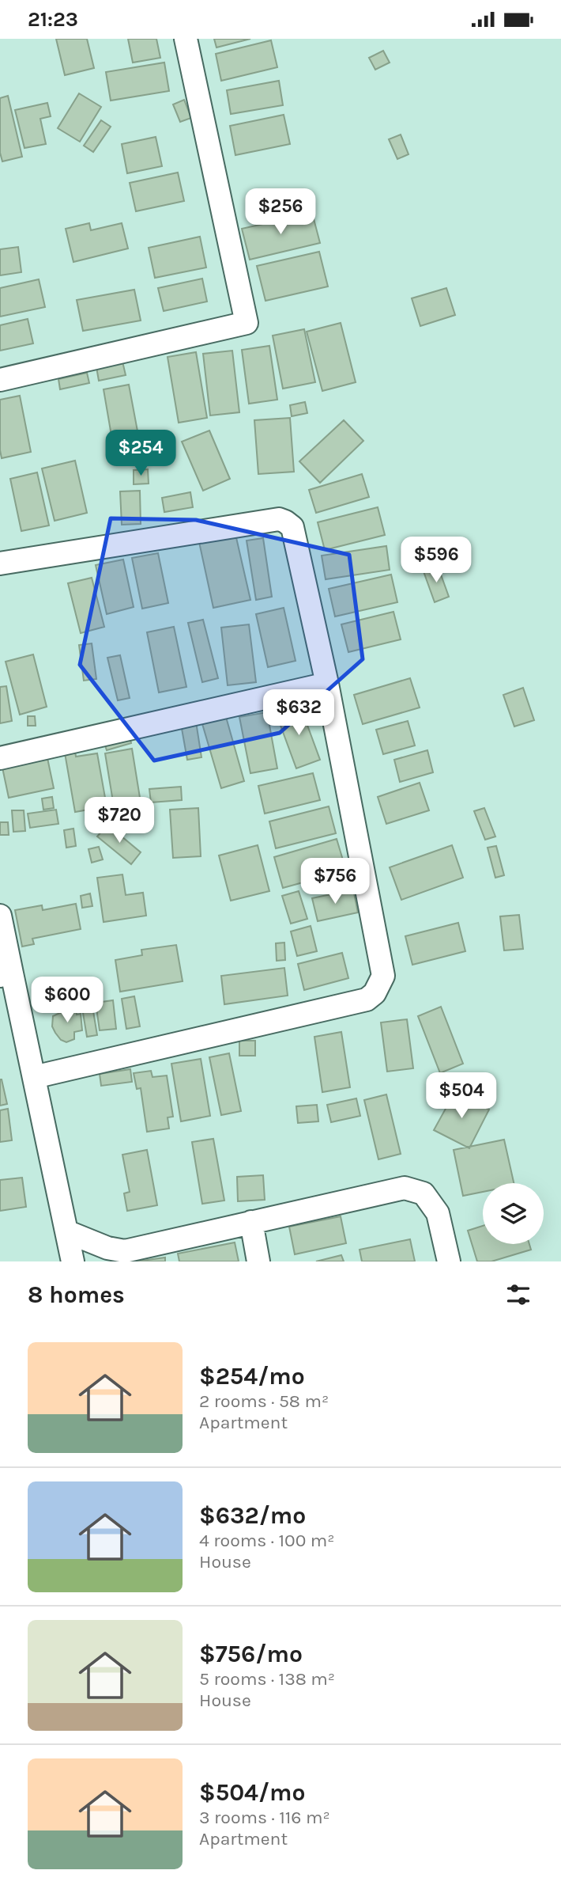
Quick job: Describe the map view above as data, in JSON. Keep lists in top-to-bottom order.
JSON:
{
  "page": {
    "status": "21:23",
    "price": [
      "$256",
      "$254",
      "$596",
      "$632",
      "$720",
      "$756",
      "$600",
      "$504"
    ],
    "heading": "8 homes",
    "list": [
      {
        "name": "$254/mo",
        "note": "2 rooms · 58 m² · Apartment"
      },
      {
        "name": "$632/mo",
        "note": "4 rooms · 100 m² · House"
      },
      {
        "name": "$756/mo",
        "note": "5 rooms · 138 m² · House"
      },
      {
        "name": "$504/mo",
        "note": "3 rooms · 116 m² · Apartment"
      }
    ]
  }
}
